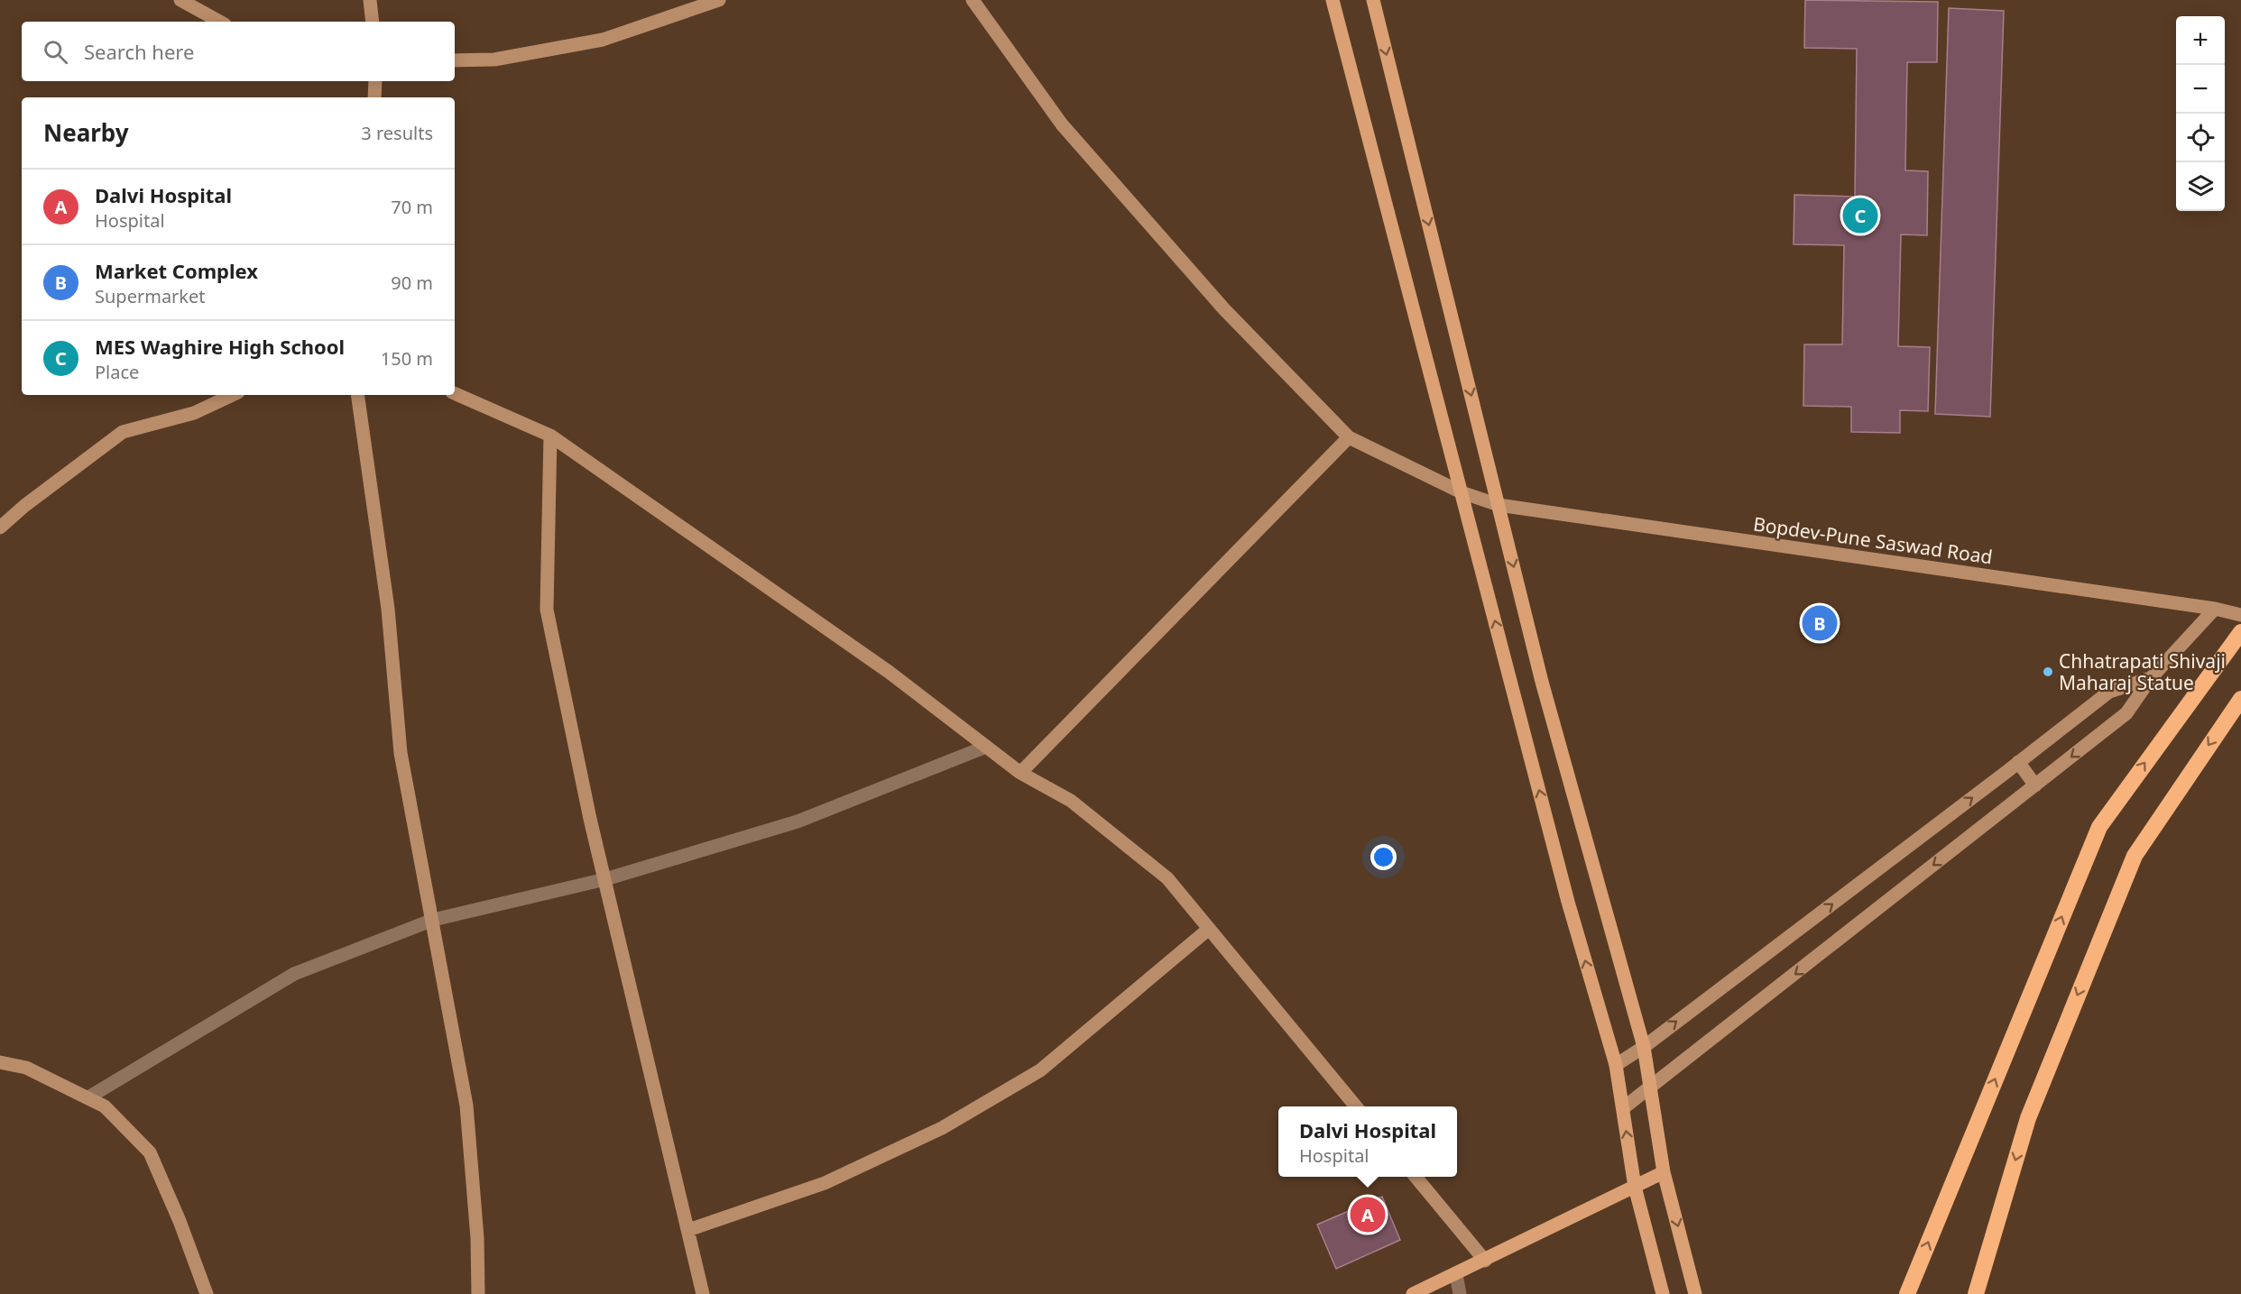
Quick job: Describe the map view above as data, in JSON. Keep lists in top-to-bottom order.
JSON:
{
  "streets": {
    "street": ["Bopdev-Pune Saswad Road"]
  },
  "places": ["Chhatrapati Shivaji Maharaj Statue"],
  "page": {
    "map_buttons": ["+", "−"],
    "search": "Search here",
    "heading": ["Nearby", "3 results"],
    "list": [
      {
        "mark": "A",
        "name": "Dalvi Hospital",
        "note": "Hospital",
        "value": "70 m"
      },
      {
        "mark": "B",
        "name": "Market Complex",
        "note": "Supermarket",
        "value": "90 m"
      },
      {
        "mark": "C",
        "name": "MES Waghire High School",
        "note": "Place",
        "value": "150 m"
      }
    ],
    "pins": ["C", "B", "A"],
    "popup": ["Dalvi Hospital", "Hospital"]
  }
}
